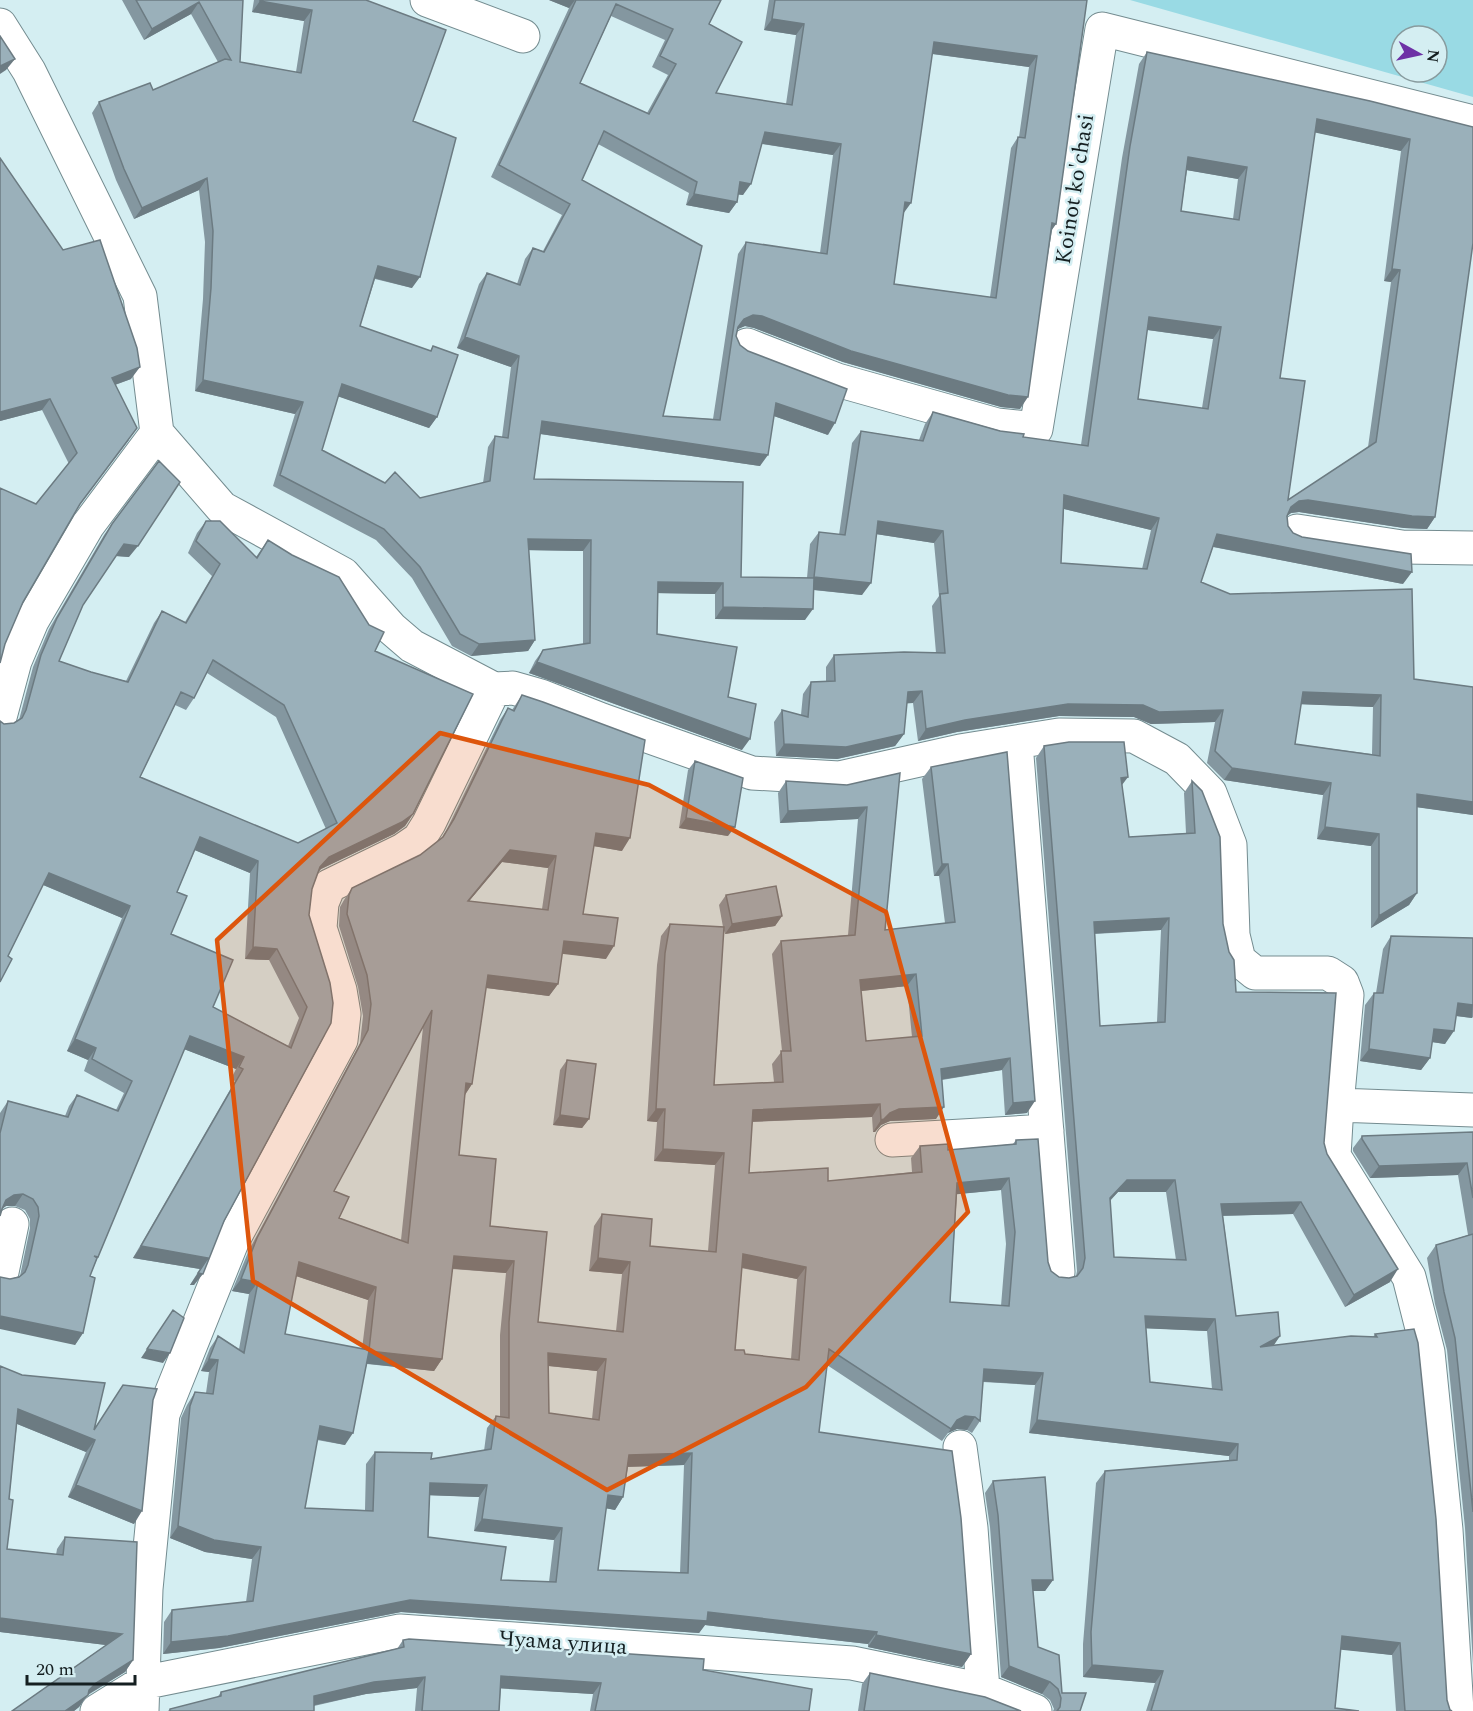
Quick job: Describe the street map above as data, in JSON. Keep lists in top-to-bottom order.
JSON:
{
  "streets": {
    "street": ["Koinot ko'chasi", "Чуама улица"]
  },
  "scale_bar": "20 m",
  "north": "right"
}
